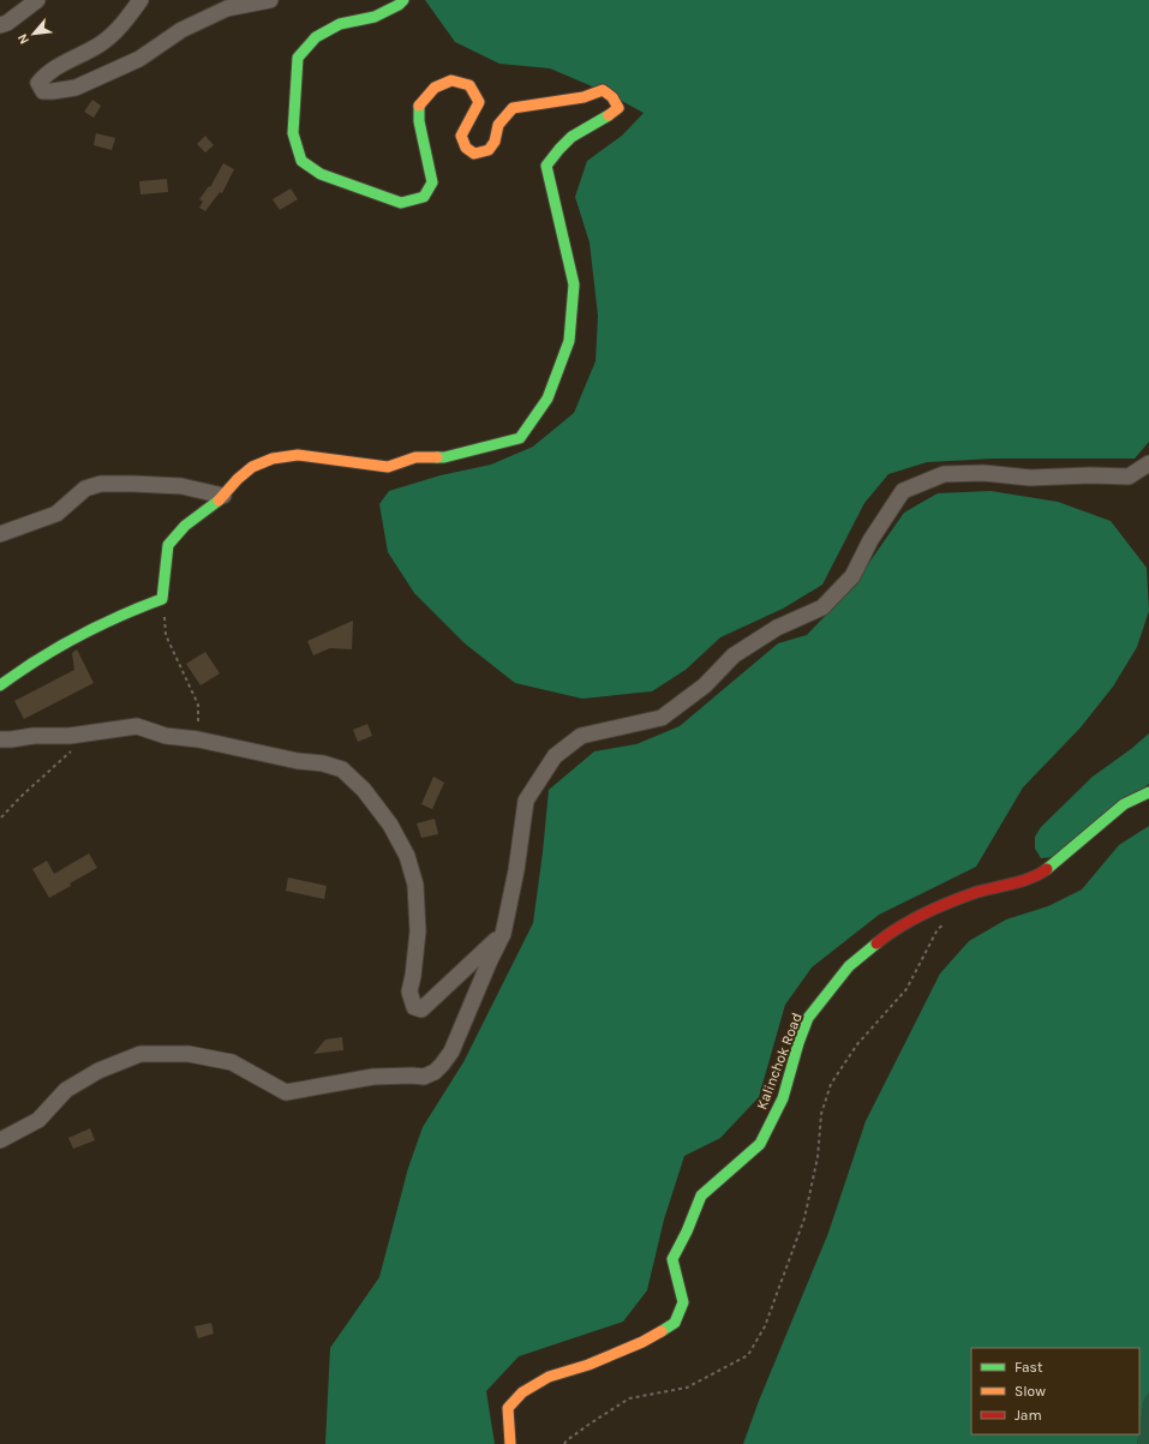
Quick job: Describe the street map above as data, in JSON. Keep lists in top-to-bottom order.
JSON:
{
  "streets": {
    "street": ["Kalinchok Road"]
  },
  "legend": ["Fast", "Slow", "Jam"],
  "north": "bottom left"
}
